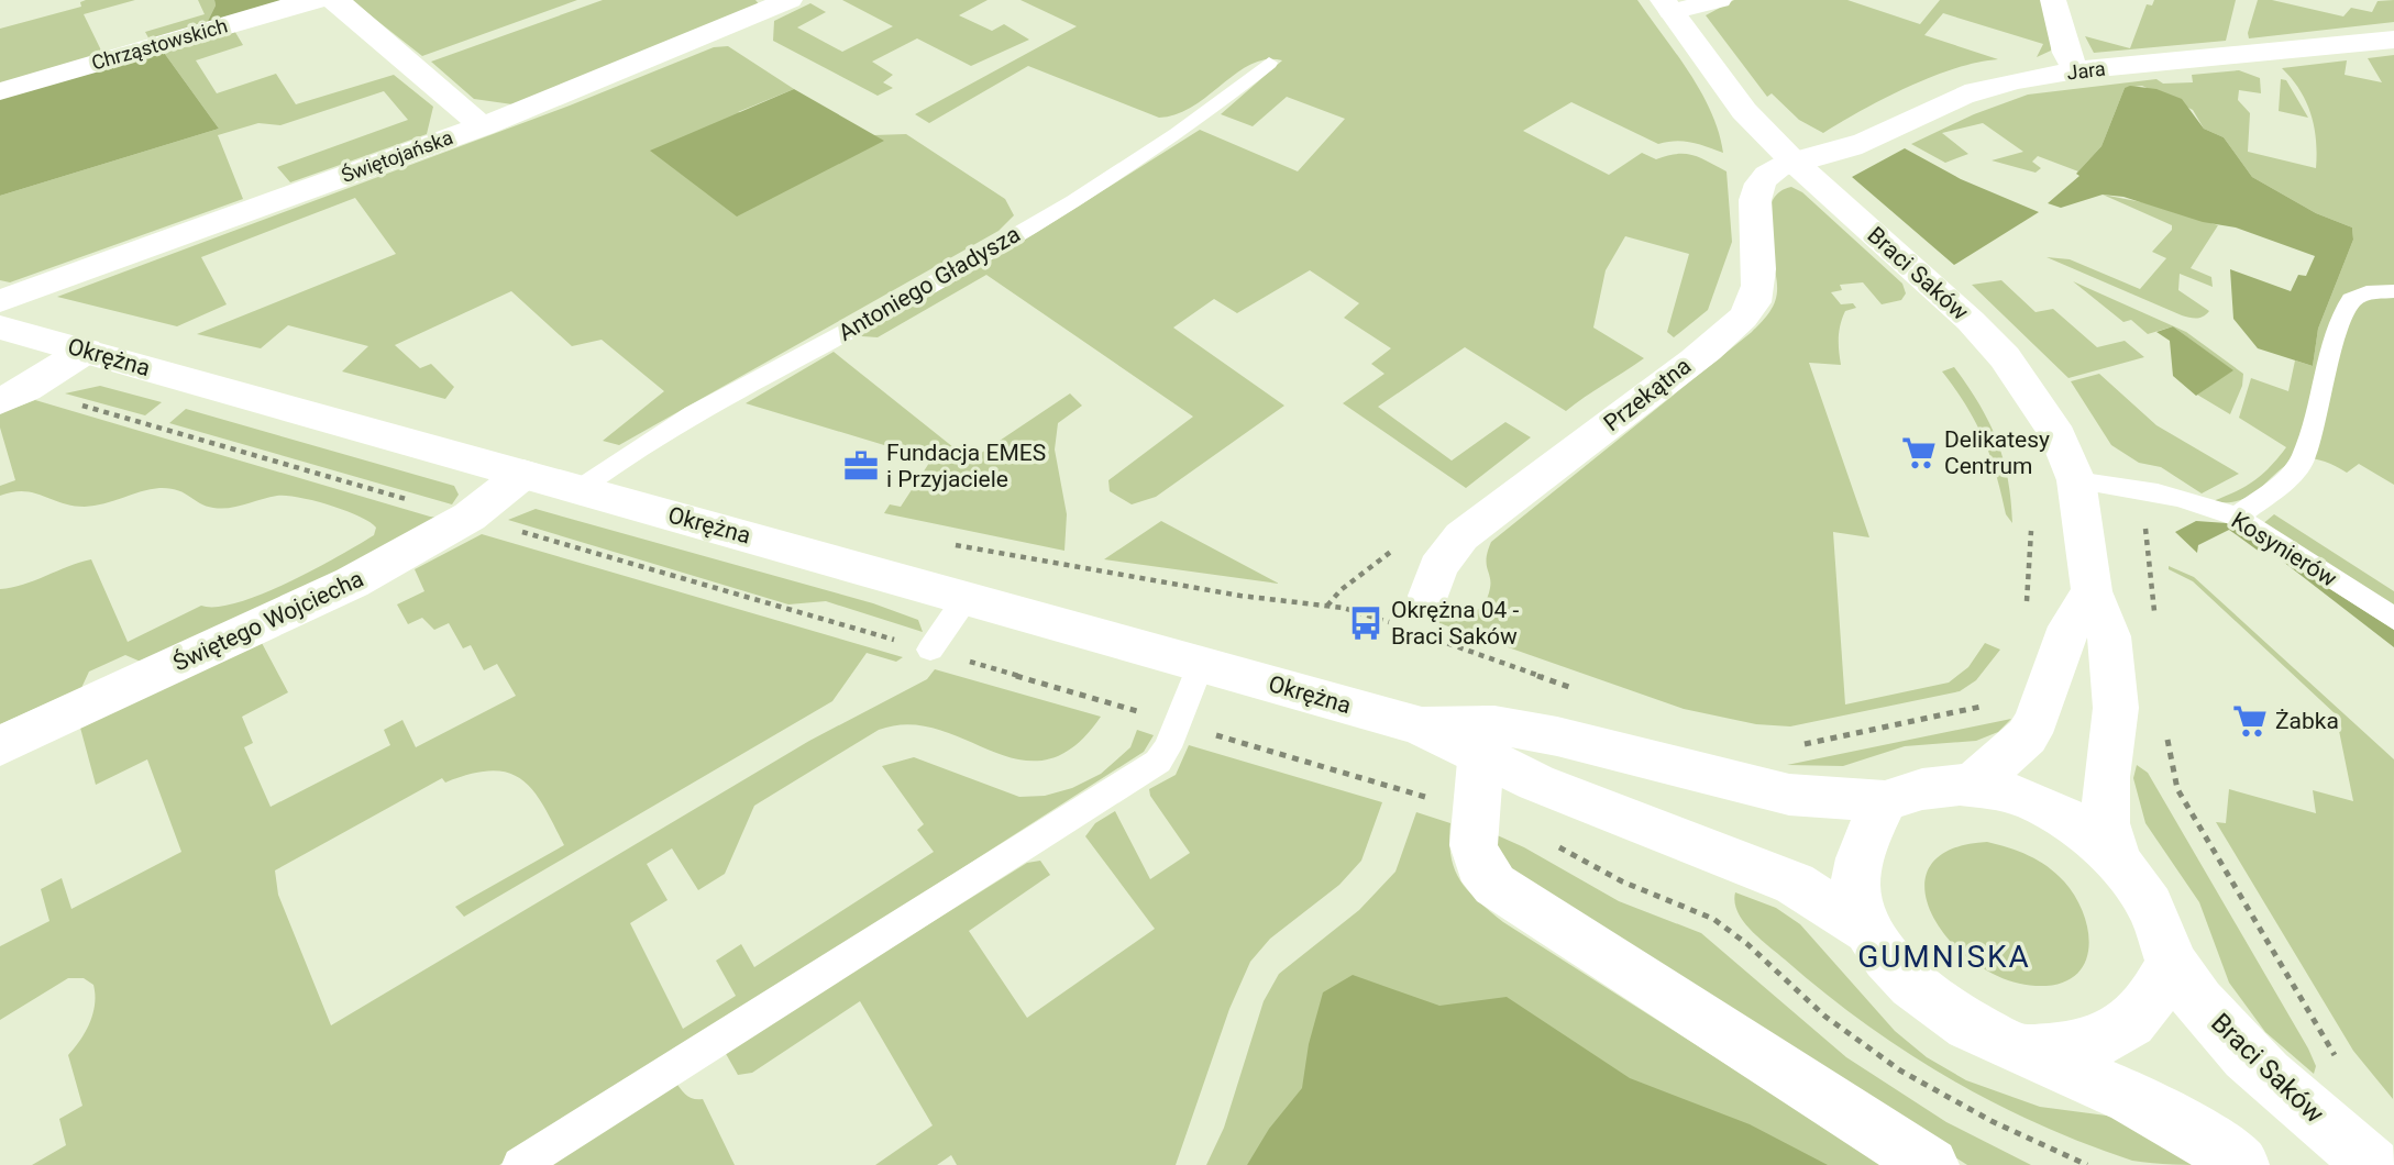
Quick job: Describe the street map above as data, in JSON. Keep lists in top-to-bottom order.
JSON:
{
  "streets": {
    "street": [
      "Chrząstowskich",
      "Jara",
      "Świętojańska",
      "Braci Saków",
      "Okrężna",
      "Przekątna",
      "Świętego Wojciecha"
    ],
    "lane": ["Antoniego Gładysza", "Kosynierów"]
  },
  "crossings": [
    ["Jara", "Braci Saków"],
    ["Jara", "Przekątna"],
    ["Braci Saków", "Przekątna"],
    ["Braci Saków", "Kosynierów"],
    ["Antoniego Gładysza", "Okrężna"],
    ["Okrężna", "Świętego Wojciecha"]
  ],
  "districts": ["GUMNISKA"],
  "places": {
    "supermarket": ["Delikatesy Centrum", "Żabka"],
    "office": ["Fundacja EMES i Przyjaciele"],
    "bus stop": ["Okrężna 04 - Braci Saków"]
  }
}
